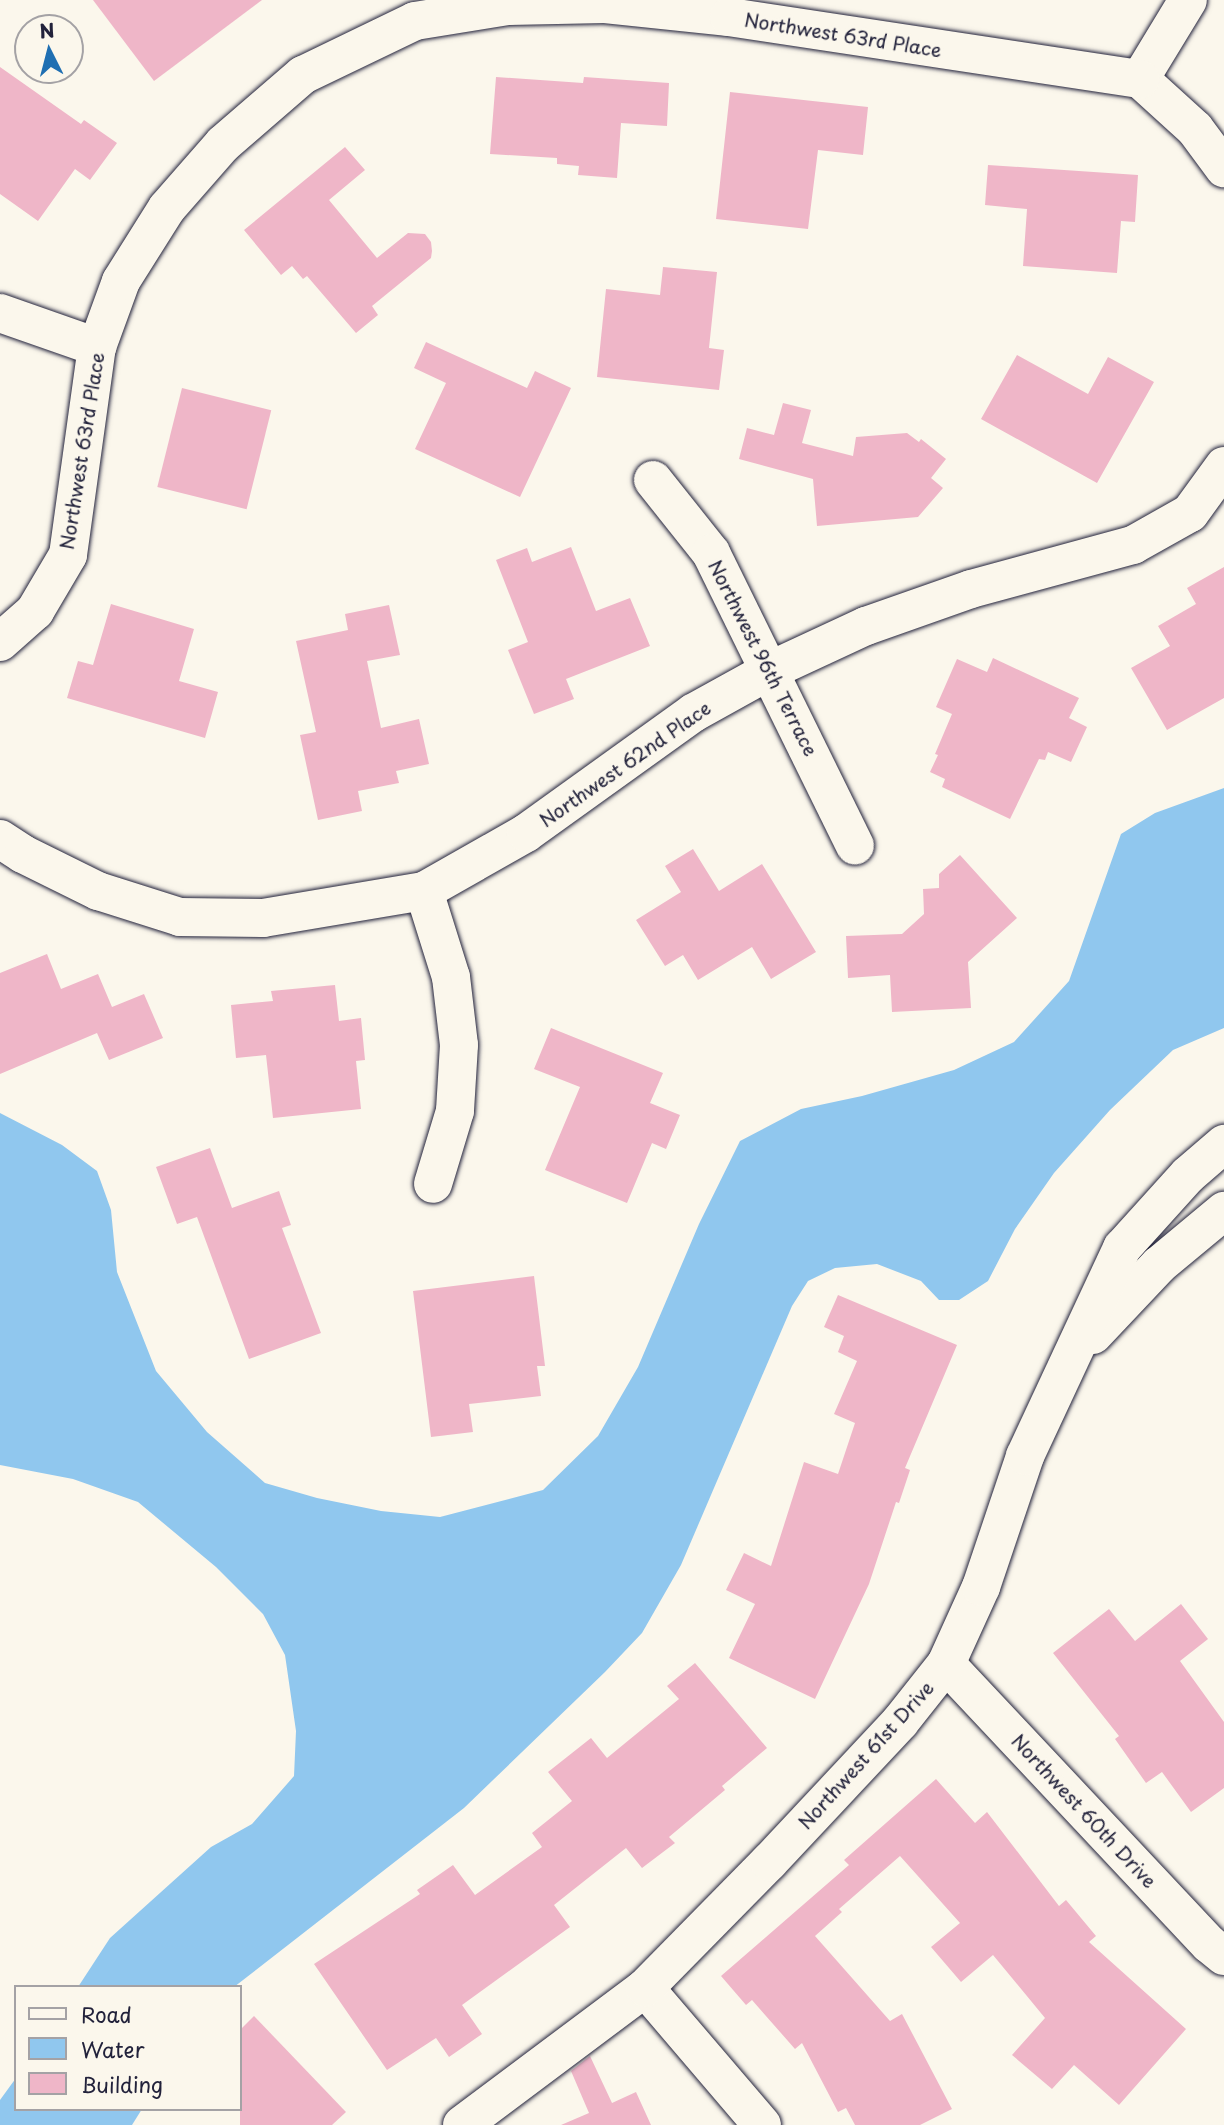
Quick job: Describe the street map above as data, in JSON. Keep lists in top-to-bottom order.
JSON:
{
  "streets": {
    "street": [
      "Northwest 63rd Place",
      "Northwest 96th Terrace",
      "Northwest 62nd Place",
      "Northwest 61st Drive",
      "Northwest 60th Drive"
    ]
  },
  "crossings": [
    ["Northwest 96th Terrace", "Northwest 62nd Place"],
    ["Northwest 61st Drive", "Northwest 60th Drive"]
  ],
  "legend": ["Road", "Water", "Building"],
  "north": "top"
}
